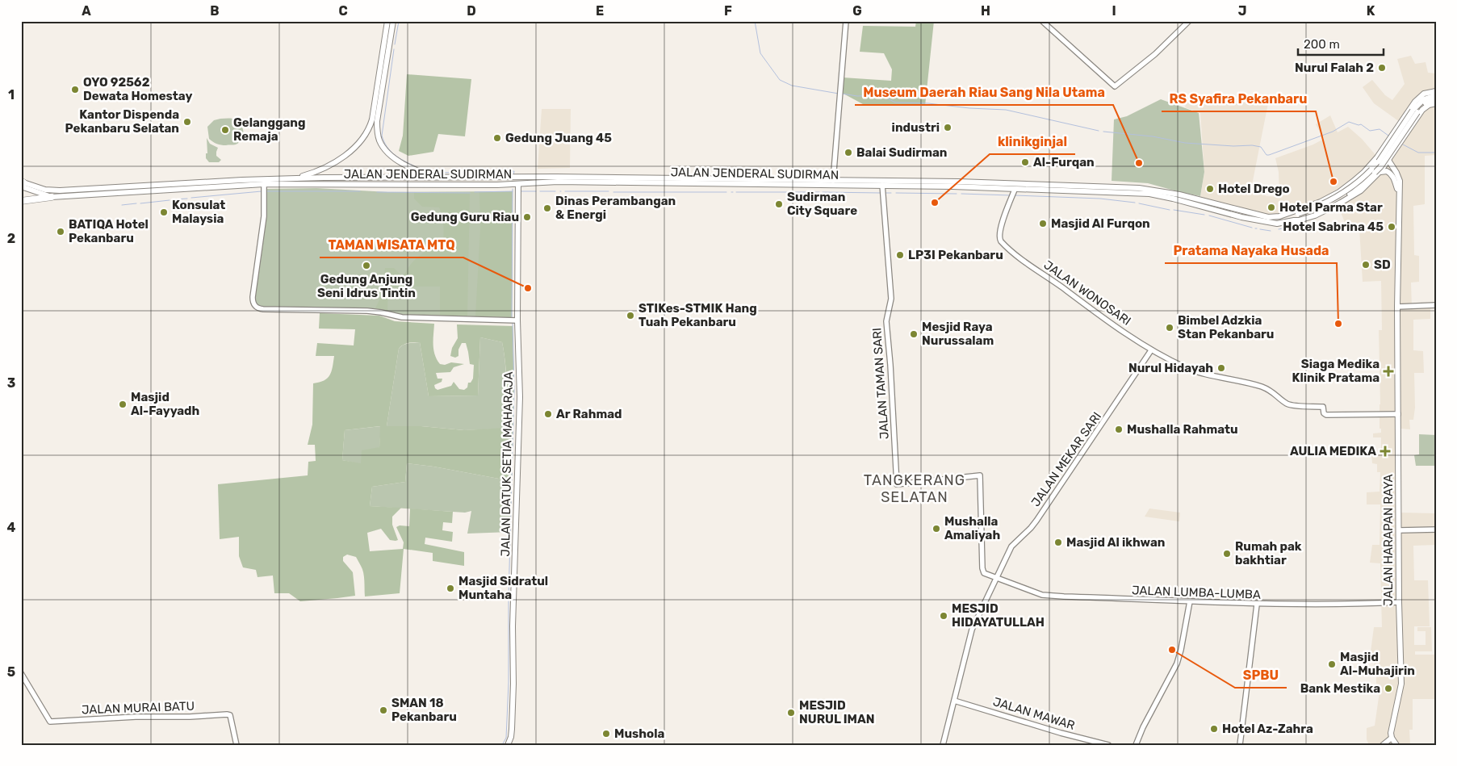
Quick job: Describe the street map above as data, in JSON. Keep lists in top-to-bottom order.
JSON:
{
  "streets": {
    "main road": ["JALAN JENDERAL SUDIRMAN", "JALAN DATUK SETIA MAHARAJA", "JALAN HARAPAN RAYA"],
    "street": [
      "JALAN WONOSARI",
      "JALAN TAMAN SARI",
      "JALAN MEKAR SARI",
      "JALAN LUMBA-LUMBA",
      "JALAN MURAI BATU",
      "JALAN MAWAR"
    ]
  },
  "crossings": [
    ["JALAN JENDERAL SUDIRMAN", "JALAN WONOSARI"],
    ["JALAN JENDERAL SUDIRMAN", "JALAN TAMAN SARI"],
    ["JALAN JENDERAL SUDIRMAN", "JALAN DATUK SETIA MAHARAJA"],
    ["JALAN JENDERAL SUDIRMAN", "JALAN HARAPAN RAYA"],
    ["JALAN WONOSARI", "JALAN MEKAR SARI"],
    ["JALAN WONOSARI", "JALAN HARAPAN RAYA"],
    ["JALAN TAMAN SARI", "JALAN LUMBA-LUMBA"],
    ["JALAN MEKAR SARI", "JALAN LUMBA-LUMBA"],
    ["JALAN MEKAR SARI", "JALAN MAWAR"],
    ["JALAN HARAPAN RAYA", "JALAN LUMBA-LUMBA"]
  ],
  "districts": ["TANGKERANG SELATAN"],
  "places": {
    "other": [
      "Nurul Falah 2",
      "OYO 92562 Dewata Homestay",
      "Kantor Dispenda Pekanbaru Selatan",
      "industri",
      "Gelanggang Remaja",
      "Gedung Juang 45",
      "Balai Sudirman",
      "Al-Furqan",
      "Museum Daerah Riau Sang Nila Utama",
      "RS Syafira Pekanbaru",
      "Hotel Drego",
      "klinikginjal",
      "Sudirman City Square",
      "Hotel Parma Star",
      "Dinas Perambangan & Energi",
      "Konsulat Malaysia",
      "Gedung Guru Riau",
      "Masjid Al Furqon",
      "Hotel Sabrina 45",
      "BATIQA Hotel Pekanbaru",
      "LP3I Pekanbaru",
      "SD",
      "Gedung Anjung Seni Idrus Tintin",
      "TAMAN WISATA MTQ",
      "STIKes-STMIK Hang Tuah Pekanbaru",
      "Pratama Nayaka Husada",
      "Bimbel Adzkia Stan Pekanbaru",
      "Mesjid Raya Nurussalam",
      "Nurul Hidayah",
      "Masjid Al-Fayyadh",
      "Ar Rahmad",
      "Mushalla Rahmatu",
      "Mushalla Amaliyah",
      "Masjid Al ikhwan",
      "Rumah pak bakhtiar",
      "Masjid Sidratul Muntaha",
      "MESJID HIDAYATULLAH",
      "SPBU",
      "Masjid Al-Muhajirin",
      "Bank Mestika",
      "SMAN 18 Pekanbaru",
      "MESJID NURUL IMAN",
      "Hotel Az-Zahra",
      "Mushola"
    ],
    "health": ["Siaga Medika Klinik Pratama", "AULIA MEDIKA"]
  },
  "scale_bar": "200 m",
  "grid": {
    "columns": [
      "A",
      "B",
      "C",
      "D",
      "E",
      "F",
      "G",
      "H",
      "I",
      "J",
      "K"
    ],
    "rows": [
      "1",
      "2",
      "3",
      "4",
      "5"
    ]
  }
}
